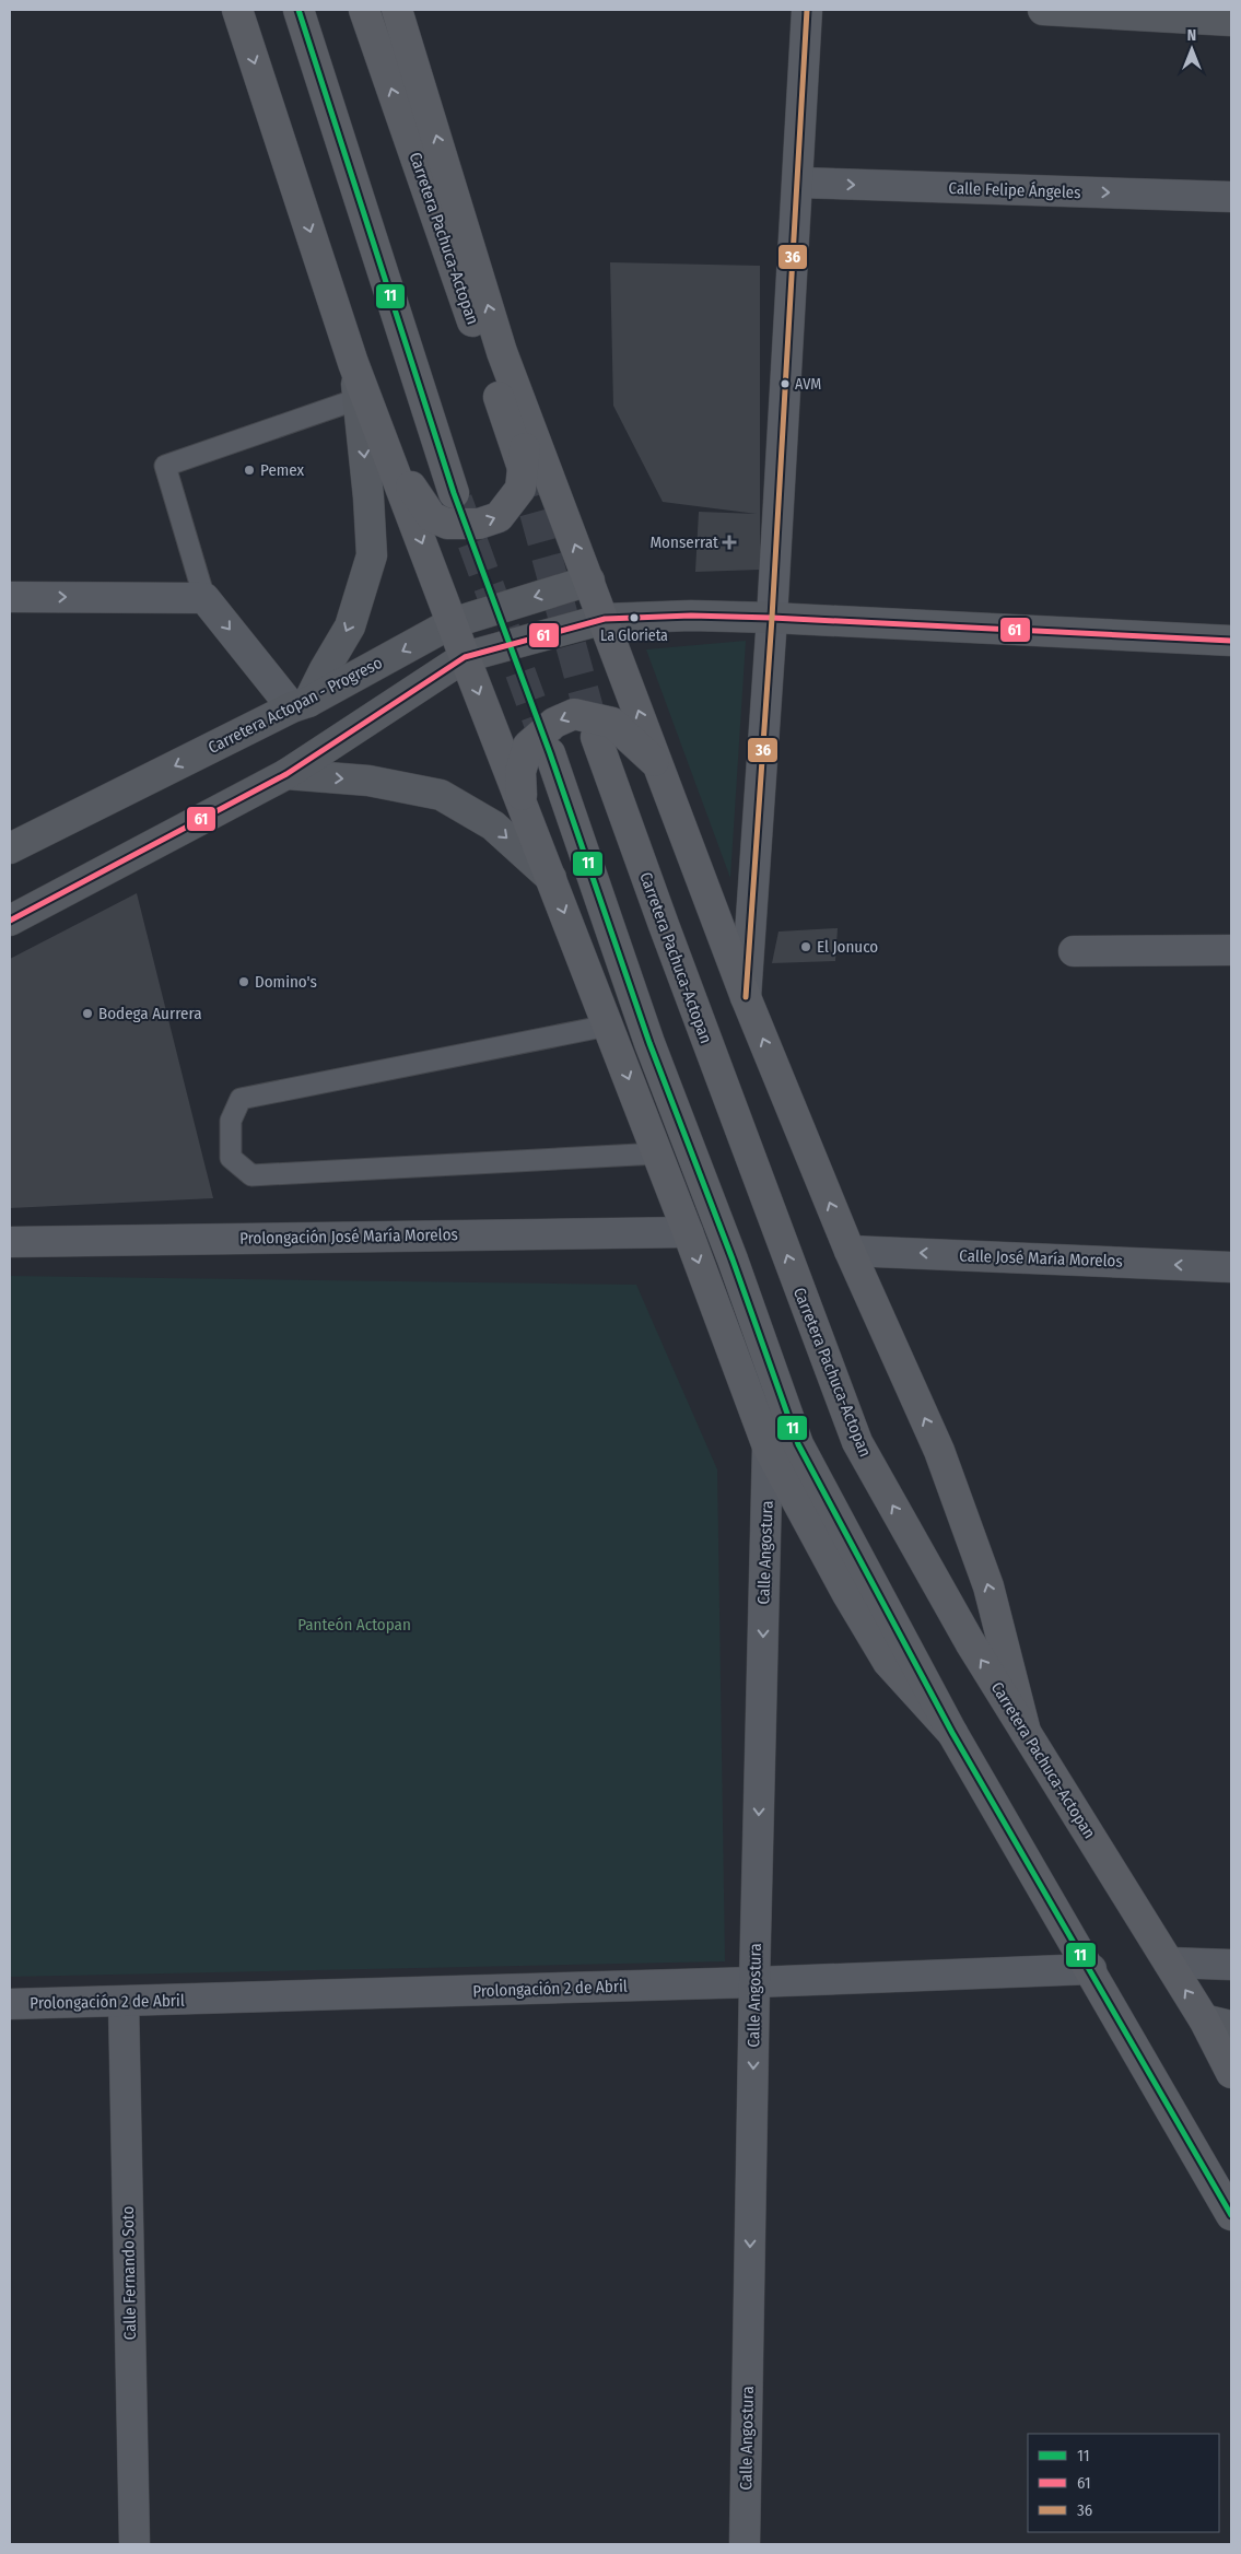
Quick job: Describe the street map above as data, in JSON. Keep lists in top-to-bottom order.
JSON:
{
  "streets": {
    "main road": ["Carretera Pachuca-Actopan", "Carretera Actopan - Progreso"],
    "street": [
      "Calle Felipe Ángeles",
      "Prolongación José María Morelos",
      "Calle José María Morelos",
      "Calle Angostura",
      "Prolongación 2 de Abril",
      "Calle Fernando Soto"
    ]
  },
  "crossings": [
    ["Calle Angostura", "Prolongación 2 de Abril"],
    ["Prolongación 2 de Abril", "Calle Fernando Soto"]
  ],
  "one_way": ["Calle Felipe Ángeles", "Calle José María Morelos", "Calle Angostura"],
  "parks": ["Panteón Actopan"],
  "places": {
    "other": [
      "AVM",
      "Pemex",
      "La Glorieta",
      "El Jonuco",
      "Domino's",
      "Bodega Aurrera"
    ],
    "health": ["Monserrat"]
  },
  "lines": ["transit line 11", "transit line 36", "transit line 61"],
  "legend": ["11", "61", "36"],
  "north": "top"
}
